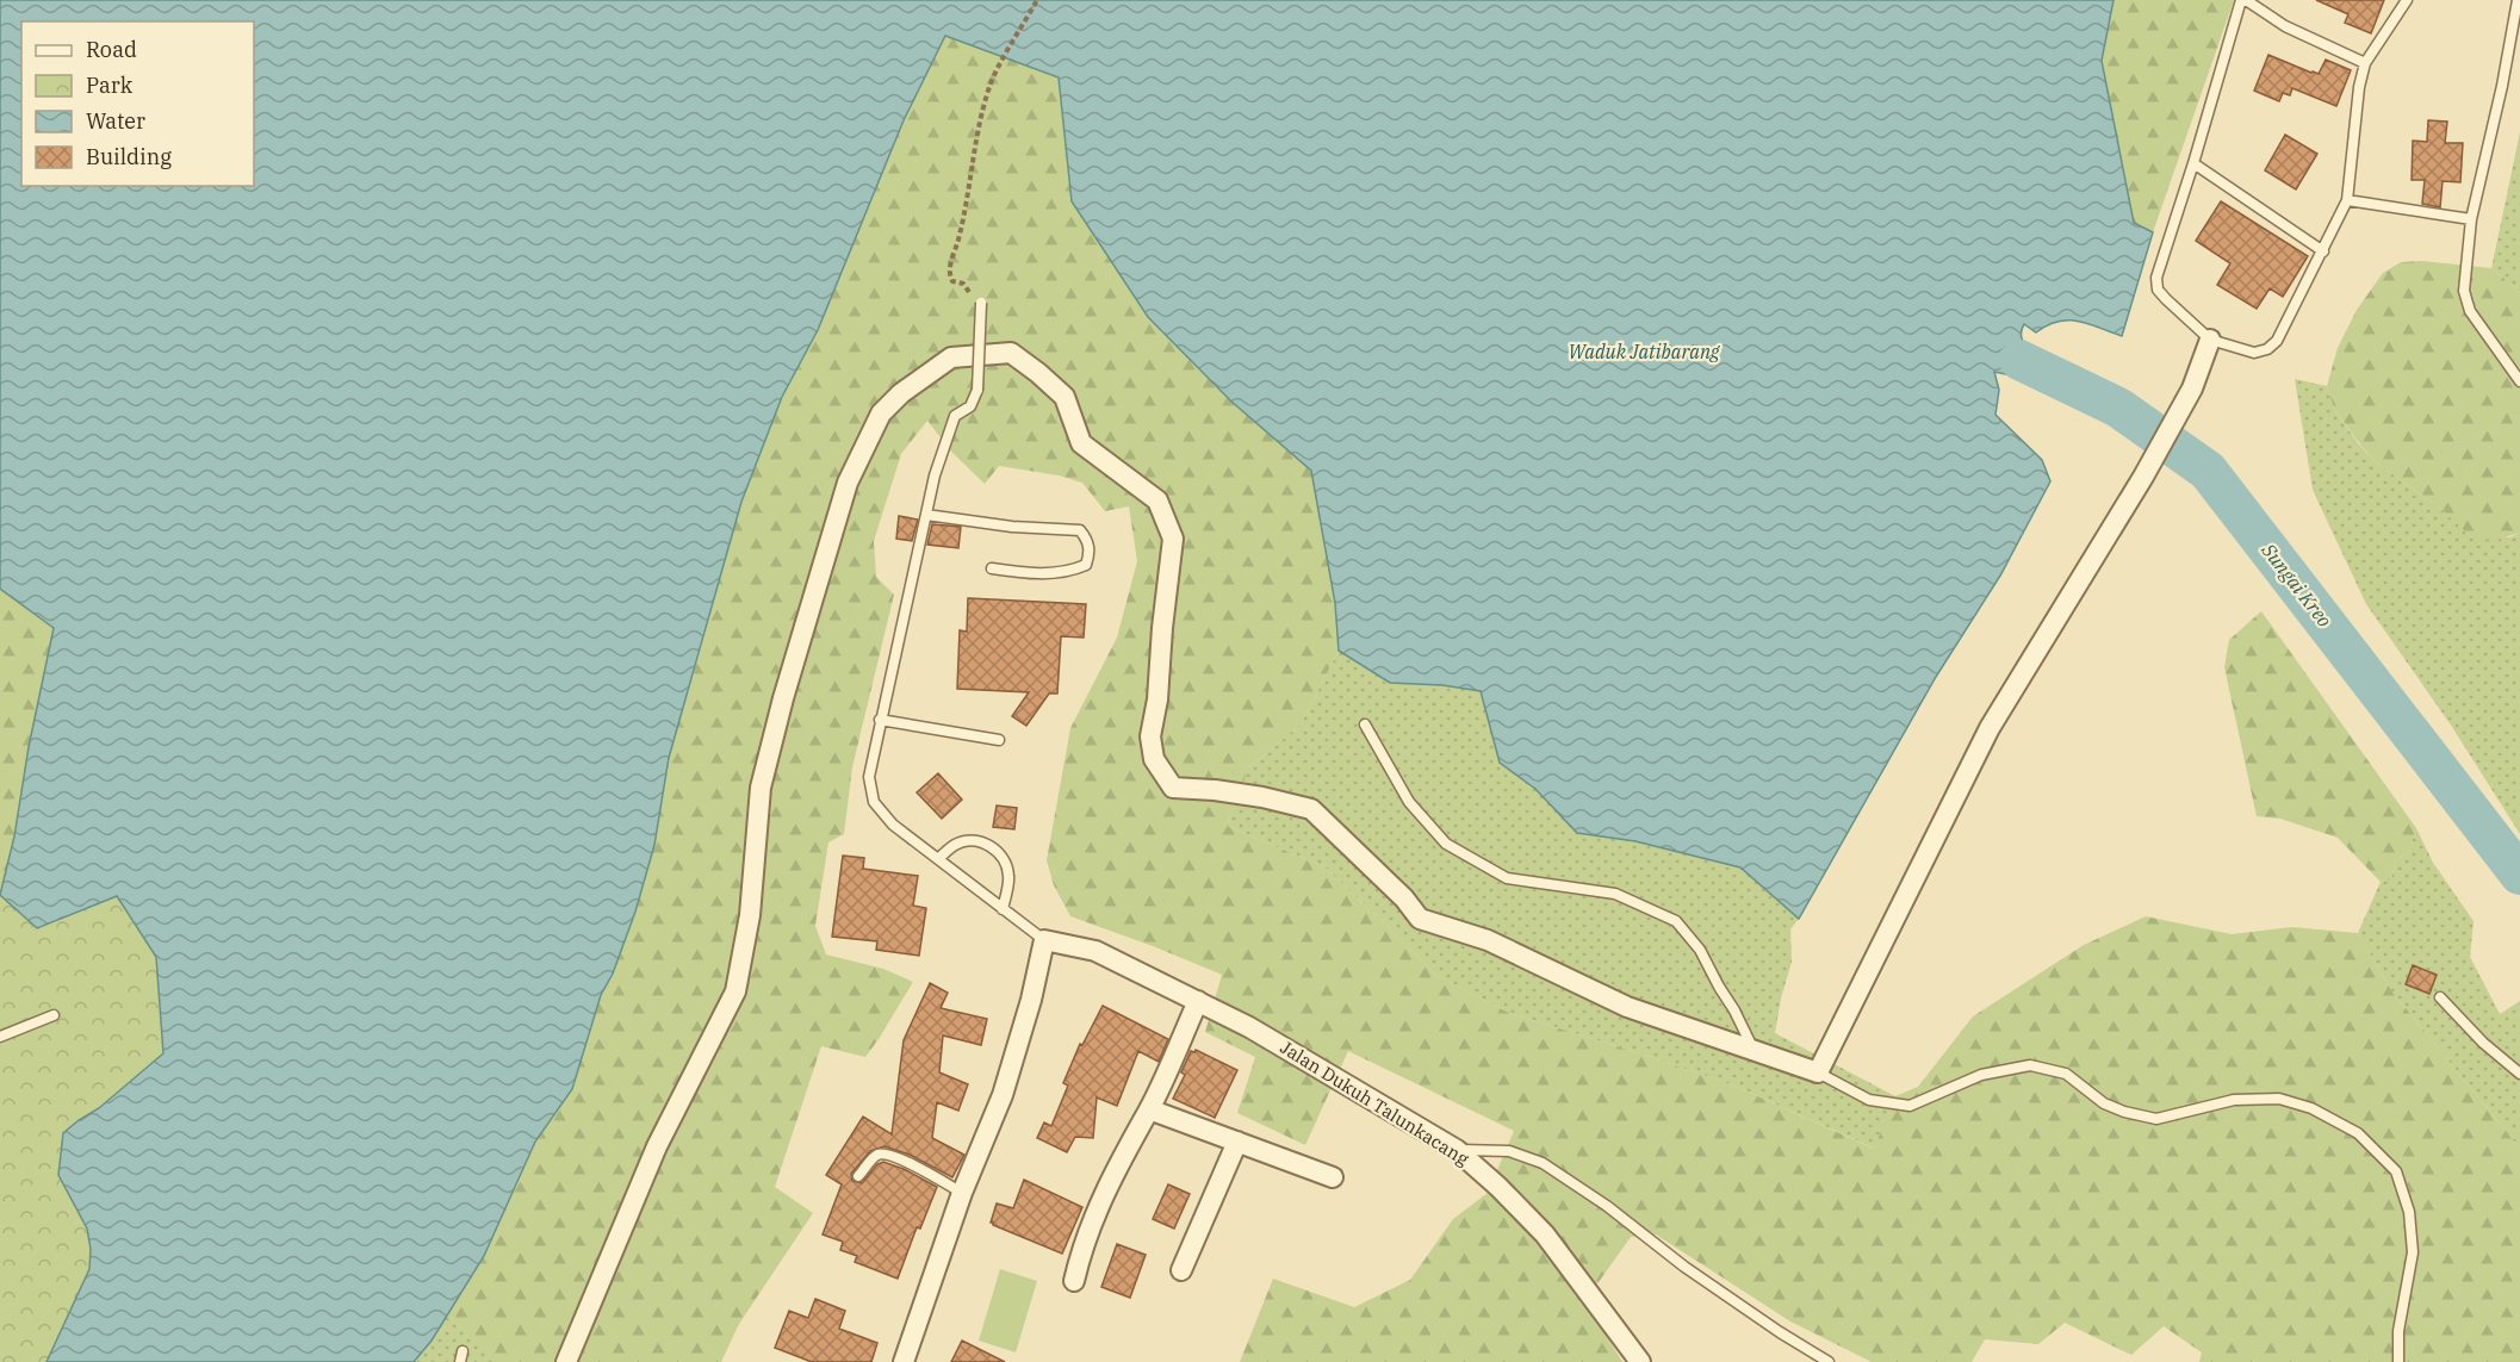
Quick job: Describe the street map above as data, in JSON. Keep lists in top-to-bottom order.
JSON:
{
  "streets": {
    "street": ["Jalan Dukuh Talunkacang"]
  },
  "water": ["Waduk Jatibarang", "Sungai Kreo"],
  "legend": [
    "Road",
    "Park",
    "Water",
    "Building"
  ]
}
